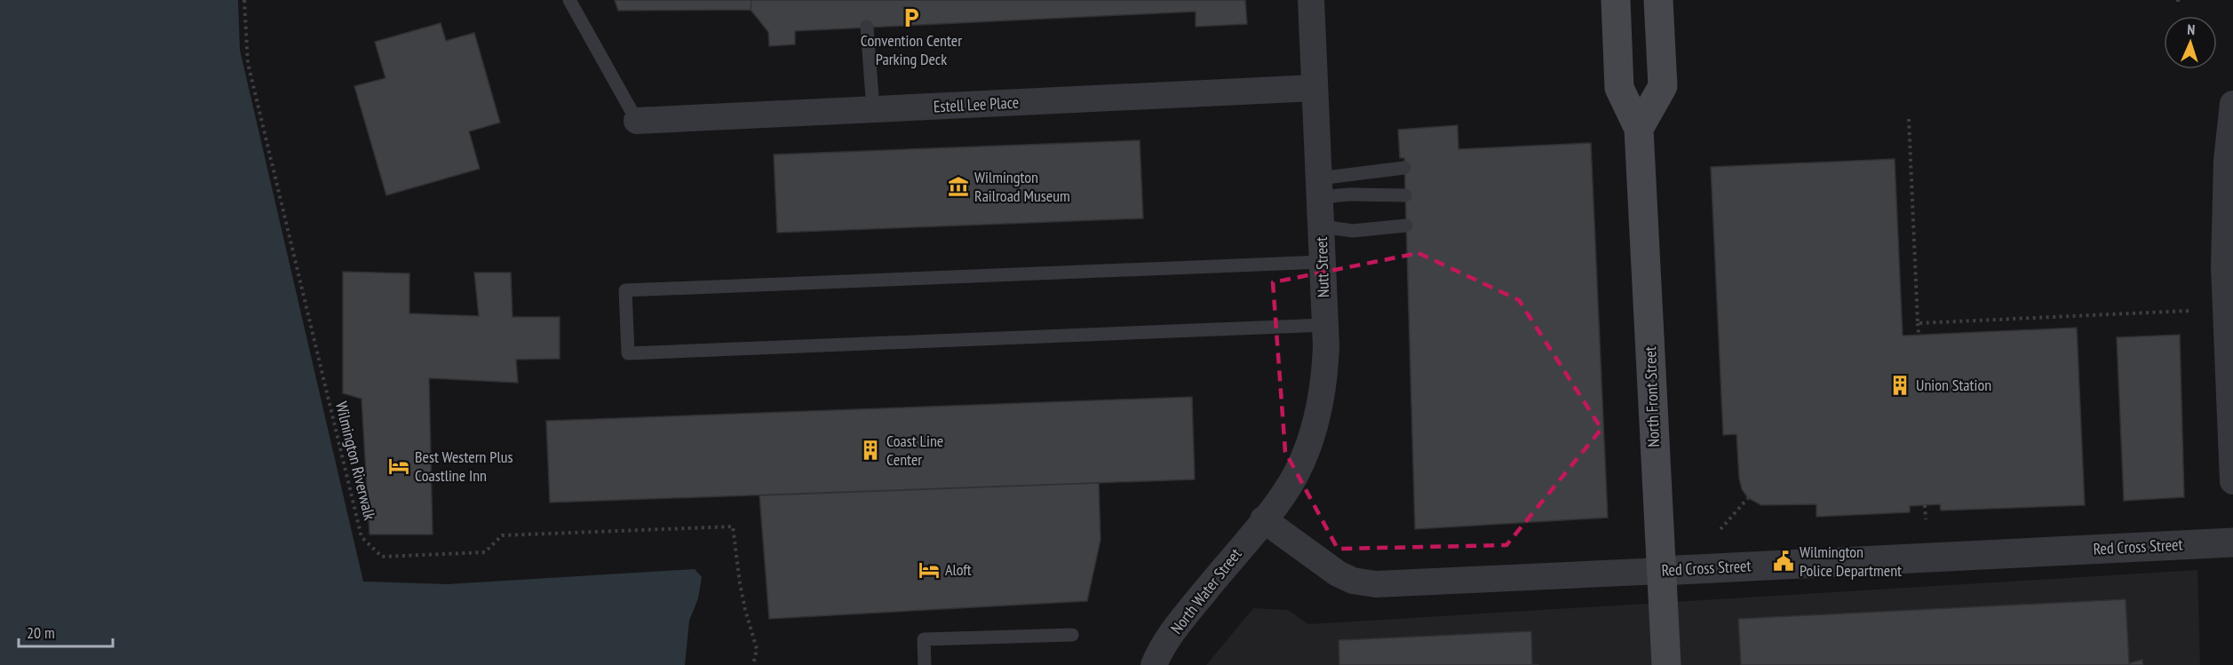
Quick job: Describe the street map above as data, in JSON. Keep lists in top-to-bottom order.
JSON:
{
  "streets": {
    "main road": ["North Front Street"],
    "street": [
      "Estell Lee Place",
      "Nutt Street",
      "Red Cross Street",
      "North Water Street"
    ],
    "path": ["Wilmington Riverwalk"]
  },
  "crossings": [
    ["Estell Lee Place", "Nutt Street"],
    ["Nutt Street", "Red Cross Street"],
    ["Nutt Street", "North Water Street"],
    ["North Front Street", "Red Cross Street"],
    ["Red Cross Street", "North Water Street"]
  ],
  "places": {
    "parking": ["Convention Center Parking Deck"],
    "museum": ["Wilmington Railroad Museum"],
    "building": ["Union Station", "Coast Line Center"],
    "hotel": ["Best Western Plus Coastline Inn", "Aloft"],
    "public building": ["Wilmington Police Department"]
  },
  "scale_bar": "20 m",
  "north": "top"
}
